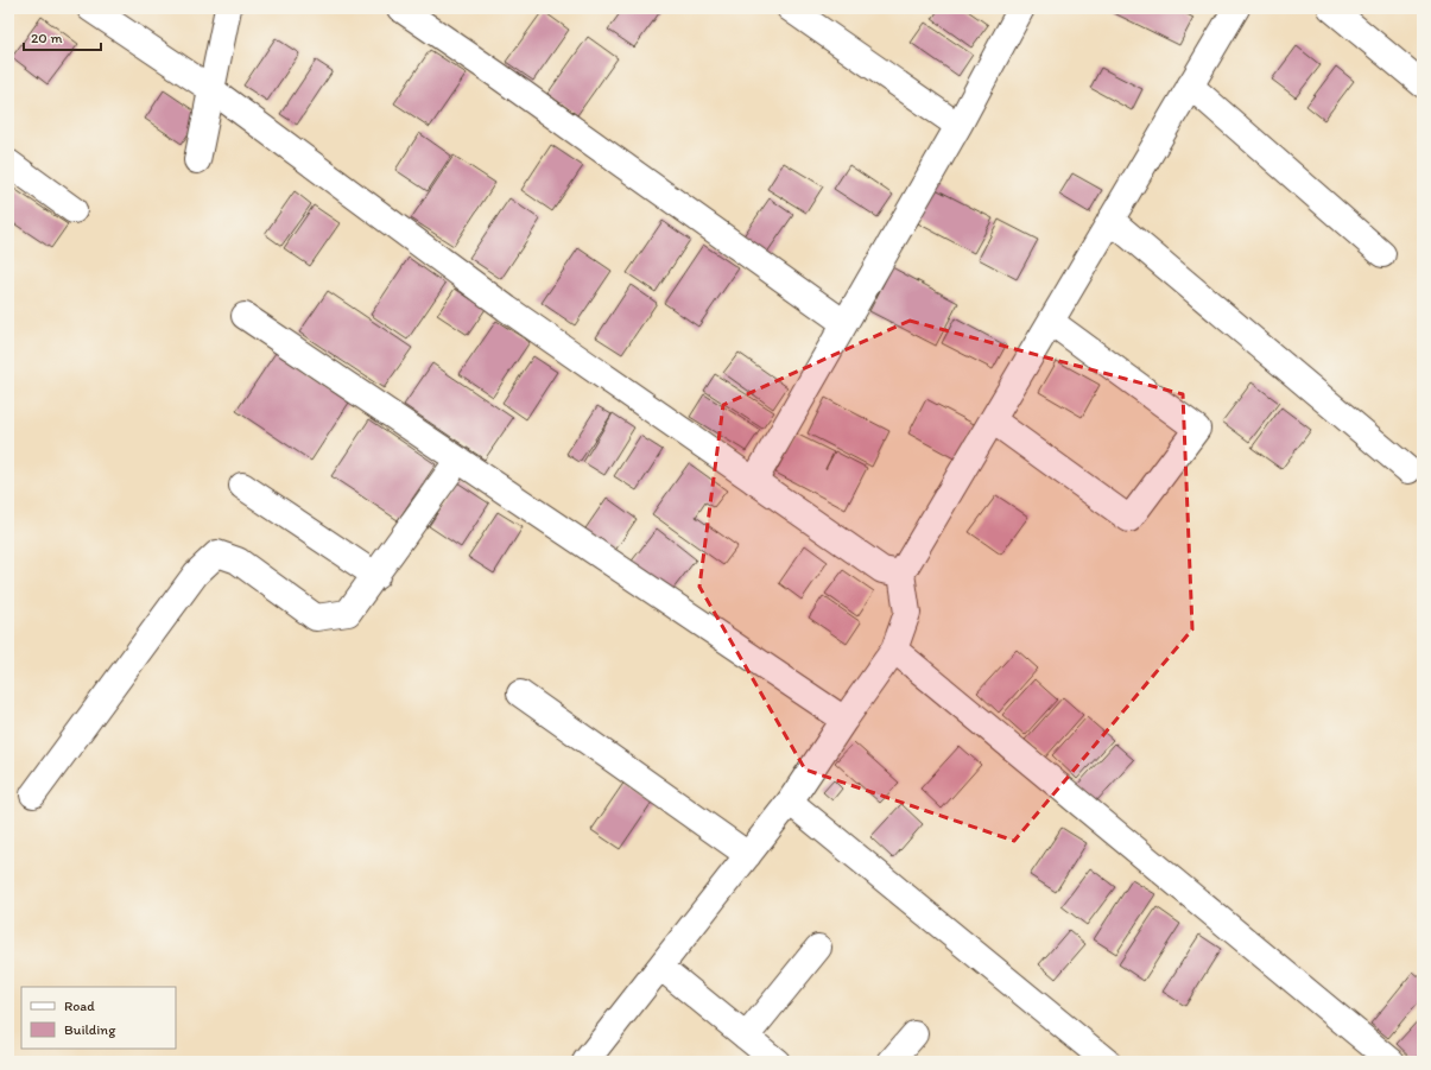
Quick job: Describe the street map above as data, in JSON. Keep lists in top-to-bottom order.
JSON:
{
  "legend": ["Road", "Building"],
  "scale_bar": "20 m"
}
